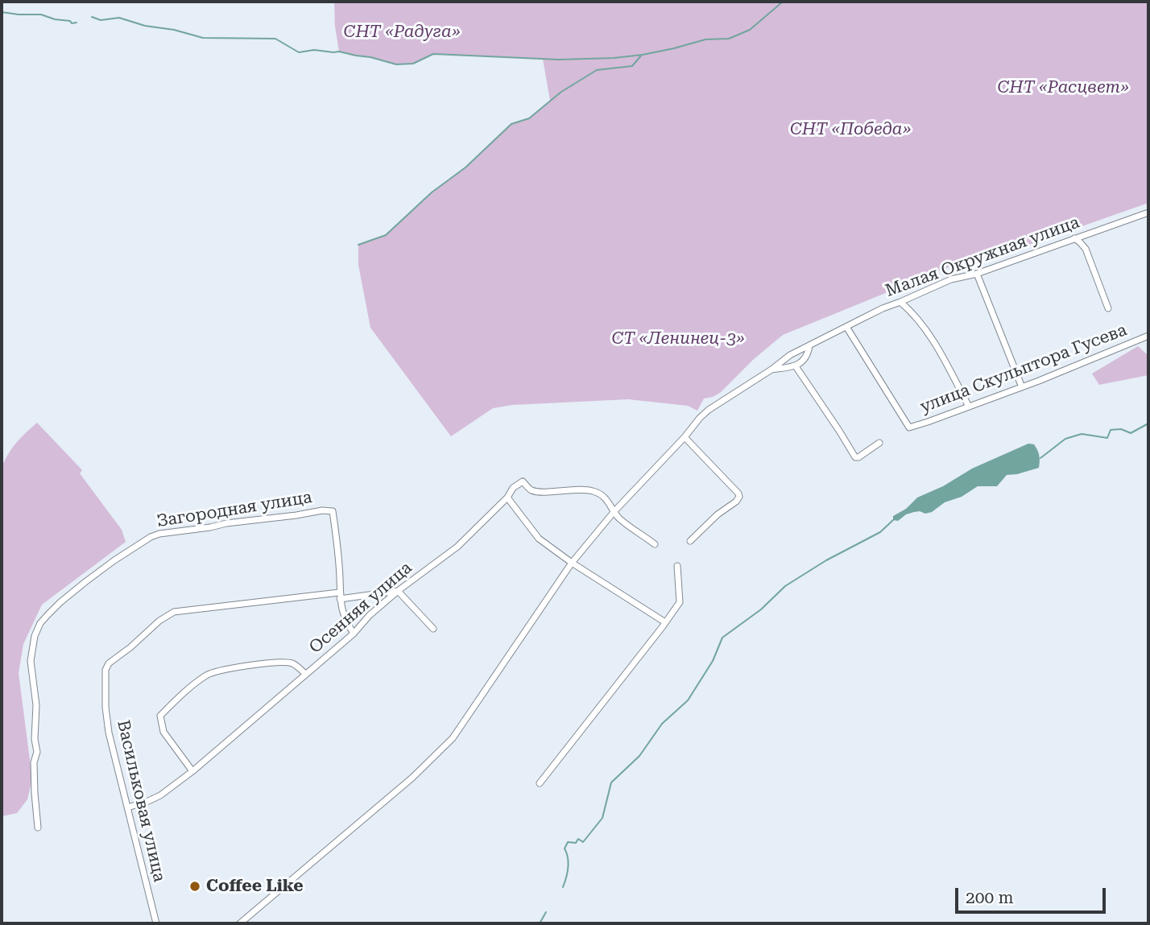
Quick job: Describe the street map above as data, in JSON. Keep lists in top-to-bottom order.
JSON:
{
  "streets": {
    "street": [
      "Малая Окружная улица",
      "улица Скульптора Гусева",
      "Загородная улица",
      "Осенняя улица",
      "Васильковая улица"
    ]
  },
  "crossings": [
    ["Малая Окружная улица", "улица Скульптора Гусева"],
    ["Малая Окружная улица", "Осенняя улица"],
    ["Загородная улица", "Васильковая улица"],
    ["Осенняя улица", "Васильковая улица"]
  ],
  "parks": [
    "СНТ «Радуга»",
    "СНТ «Расцвет»",
    "СНТ «Победа»",
    "СТ «Ленинец-3»"
  ],
  "places": ["Coffee Like"],
  "scale_bar": "200 m"
}
